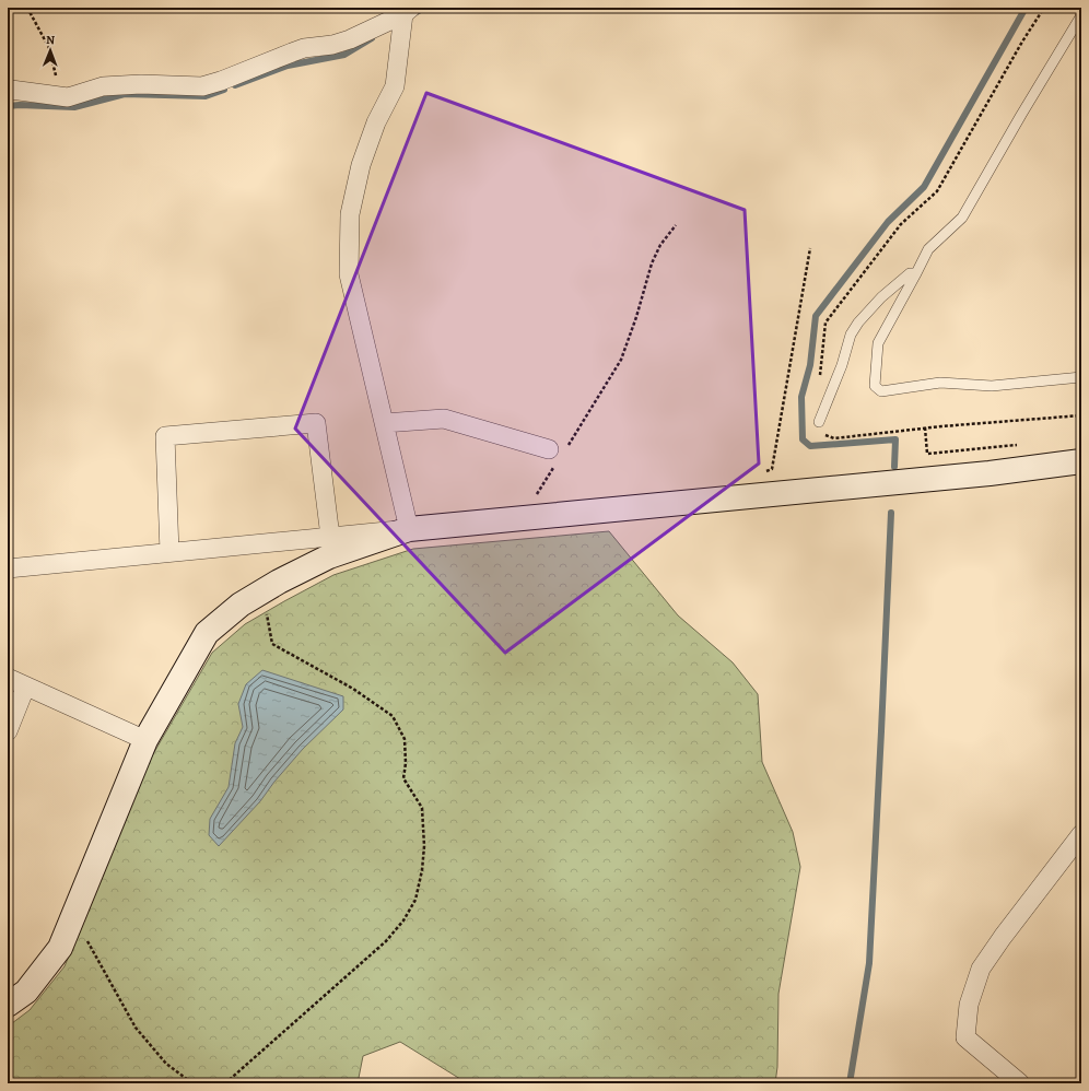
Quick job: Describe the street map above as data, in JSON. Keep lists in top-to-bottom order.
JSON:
{
  "north": "top"
}
